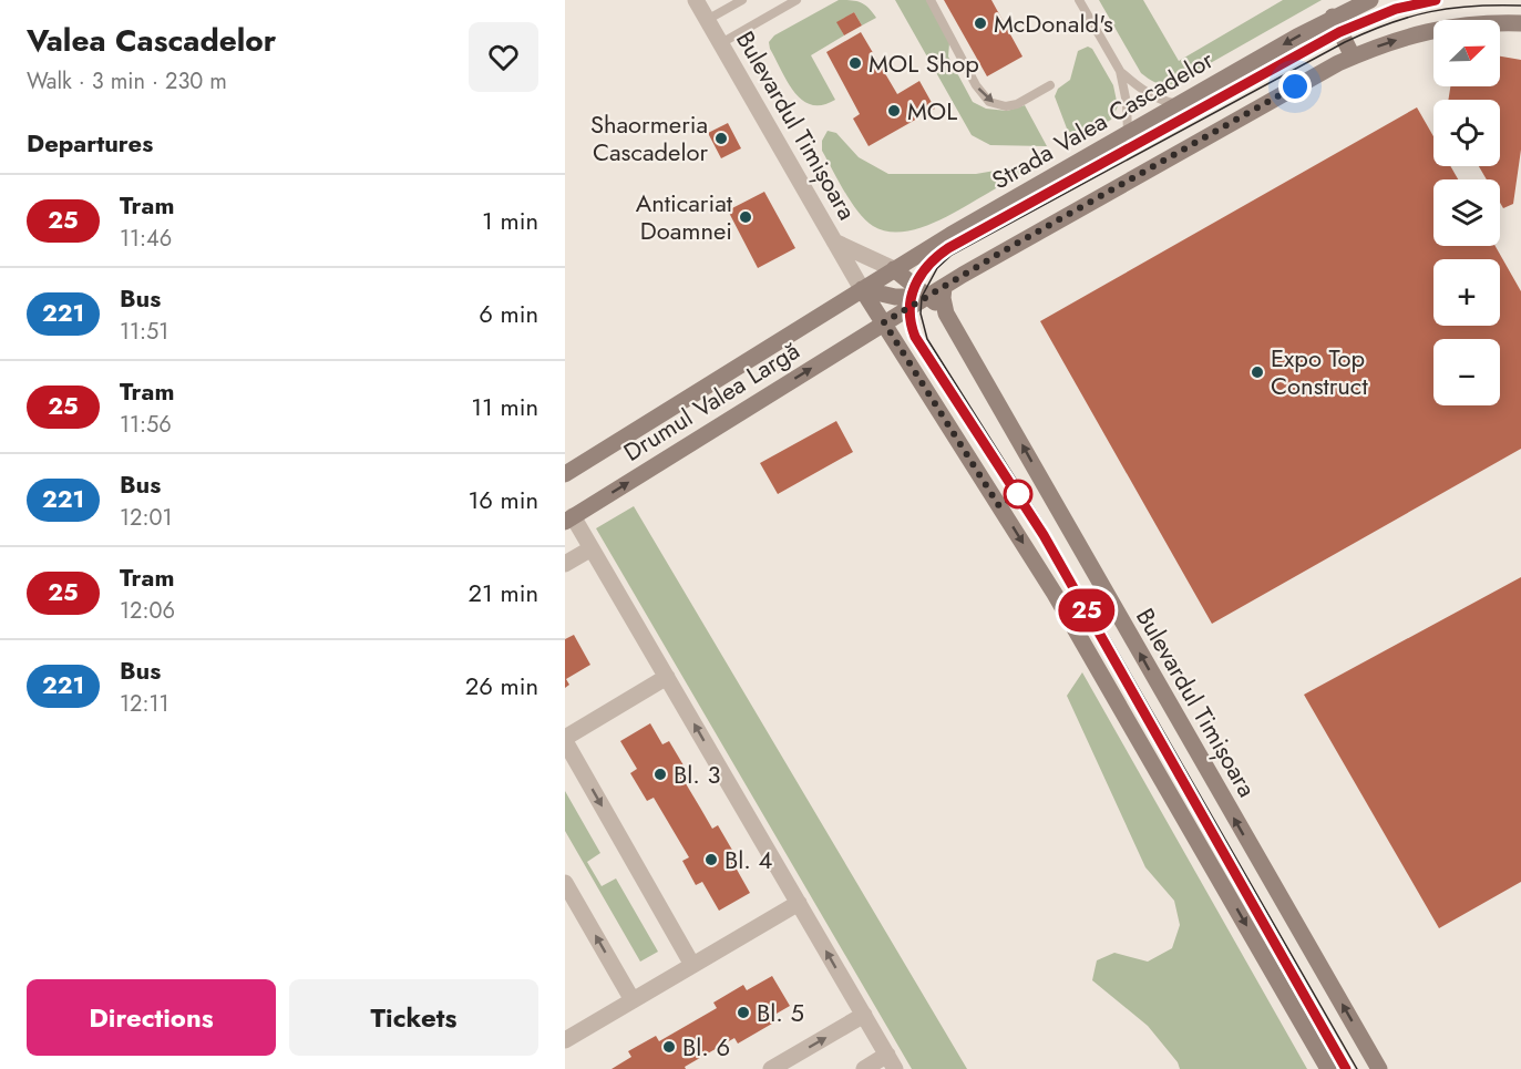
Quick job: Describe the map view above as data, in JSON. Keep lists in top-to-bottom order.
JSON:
{
  "streets": {
    "main road": ["Strada Valea Cascadelor", "Bulevardul Timișoara", "Drumul Valea Largă"]
  },
  "crossings": [
    ["Strada Valea Cascadelor", "Bulevardul Timișoara"],
    ["Strada Valea Cascadelor", "Drumul Valea Largă"],
    ["Bulevardul Timișoara", "Drumul Valea Largă"]
  ],
  "places": [
    "McDonald's",
    "MOL Shop",
    "MOL",
    "Shaormeria Cascadelor",
    "Anticariat Doamnei",
    "Expo Top Construct",
    "Bl. 3",
    "Bl. 4",
    "Bl. 5",
    "Bl. 6"
  ],
  "lines": ["tram line 25"],
  "north": "top right",
  "page": {
    "heading": [
      ["Valea Cascadelor", "Walk · 3 min · 230 m"],
      "Departures"
    ],
    "on_map": "25",
    "map_buttons": ["+", "−"],
    "list": [
      {
        "mark": "25",
        "name": "Tram",
        "note": "11:46",
        "value": "1 min"
      },
      {
        "mark": "221",
        "name": "Bus",
        "note": "11:51",
        "value": "6 min"
      },
      {
        "mark": "25",
        "name": "Tram",
        "note": "11:56",
        "value": "11 min"
      },
      {
        "mark": "221",
        "name": "Bus",
        "note": "12:01",
        "value": "16 min"
      },
      {
        "mark": "25",
        "name": "Tram",
        "note": "12:06",
        "value": "21 min"
      },
      {
        "mark": "221",
        "name": "Bus",
        "note": "12:11",
        "value": "26 min"
      }
    ],
    "buttons": ["Directions", "Tickets"]
  }
}
